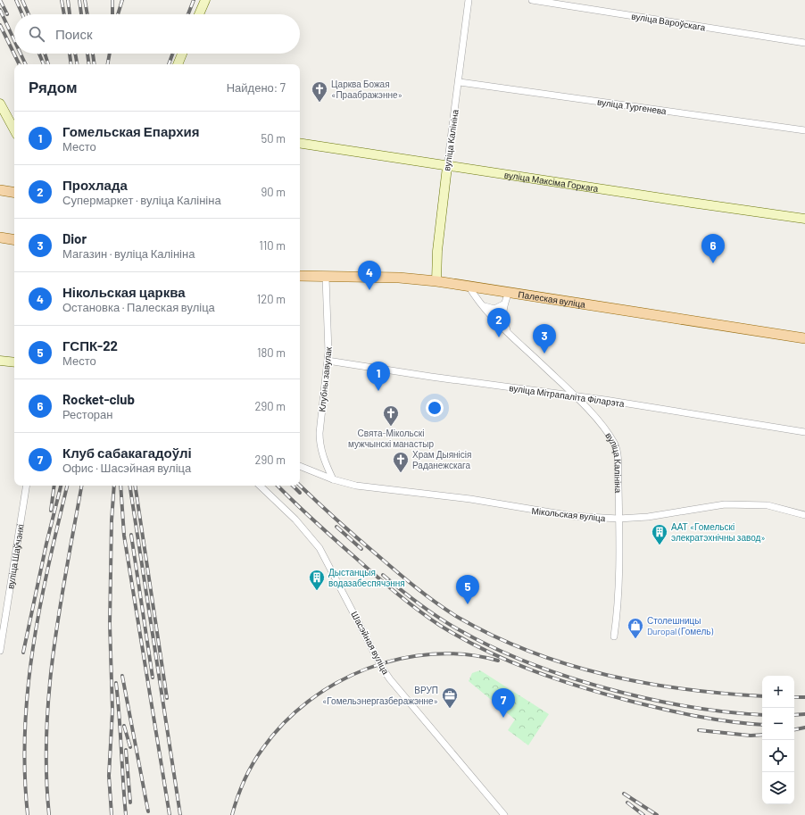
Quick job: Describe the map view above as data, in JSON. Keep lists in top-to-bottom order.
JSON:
{
  "streets": {
    "main road": ["Палеская вуліца"],
    "street": [
      "вуліца Вароўскага",
      "вуліца Тургенева",
      "вуліца Калініна",
      "вуліца Максіма Горкага",
      "Клубны завулак",
      "вуліца Мітрапаліта Філарэта",
      "Мікольская вуліца",
      "вуліца Шаўчэнкі",
      "Шасэйная вуліца"
    ]
  },
  "crossings": [
    ["вуліца Тургенева", "вуліца Калініна"],
    ["вуліца Калініна", "вуліца Максіма Горкага"],
    ["вуліца Калініна", "Палеская вуліца"],
    ["вуліца Калініна", "вуліца Мітрапаліта Філарэта"],
    ["вуліца Калініна", "Мікольская вуліца"],
    ["Палеская вуліца", "Клубны завулак"],
    ["Клубны завулак", "вуліца Мітрапаліта Філарэта"],
    ["Клубны завулак", "Мікольская вуліца"]
  ],
  "places": {
    "church": ["Царква Божая «Праабражэнне»", "Свята-Мікольскі мужчынскі манастыр", "Храм Дыянісія Раданежскага"],
    "building": ["ААТ «Гомельскі элекратэхнічны завод»", "Дыстанцыя водазабеспячэння"],
    "shop": ["Столешницы Duropal (Гомель)"],
    "office": ["ВРУП «Гомельэнергазберажэнне»"]
  },
  "page": {
    "search": "Поиск",
    "heading": ["Рядом", "Найдено: 7"],
    "list": [
      {
        "mark": "1",
        "name": "Гомельская Епархия",
        "note": "Место",
        "value": "50 m"
      },
      {
        "mark": "2",
        "name": "Прохлада",
        "note": "Супермаркет · вуліца Калініна",
        "value": "90 m"
      },
      {
        "mark": "3",
        "name": "Dior",
        "note": "Магазин · вуліца Калініна",
        "value": "110 m"
      },
      {
        "mark": "4",
        "name": "Нікольская царква",
        "note": "Остановка · Палеская вуліца",
        "value": "120 m"
      },
      {
        "mark": "5",
        "name": "ГСПК-22",
        "note": "Место",
        "value": "180 m"
      },
      {
        "mark": "6",
        "name": "Rocket-club",
        "note": "Ресторан",
        "value": "290 m"
      },
      {
        "mark": "7",
        "name": "Клуб сабакагадоўлі",
        "note": "Офис · Шасэйная вуліца",
        "value": "290 m"
      }
    ],
    "pins": [
      "6",
      "4",
      "2",
      "3",
      "1",
      "5",
      "7"
    ],
    "map_buttons": ["+", "−"]
  }
}
